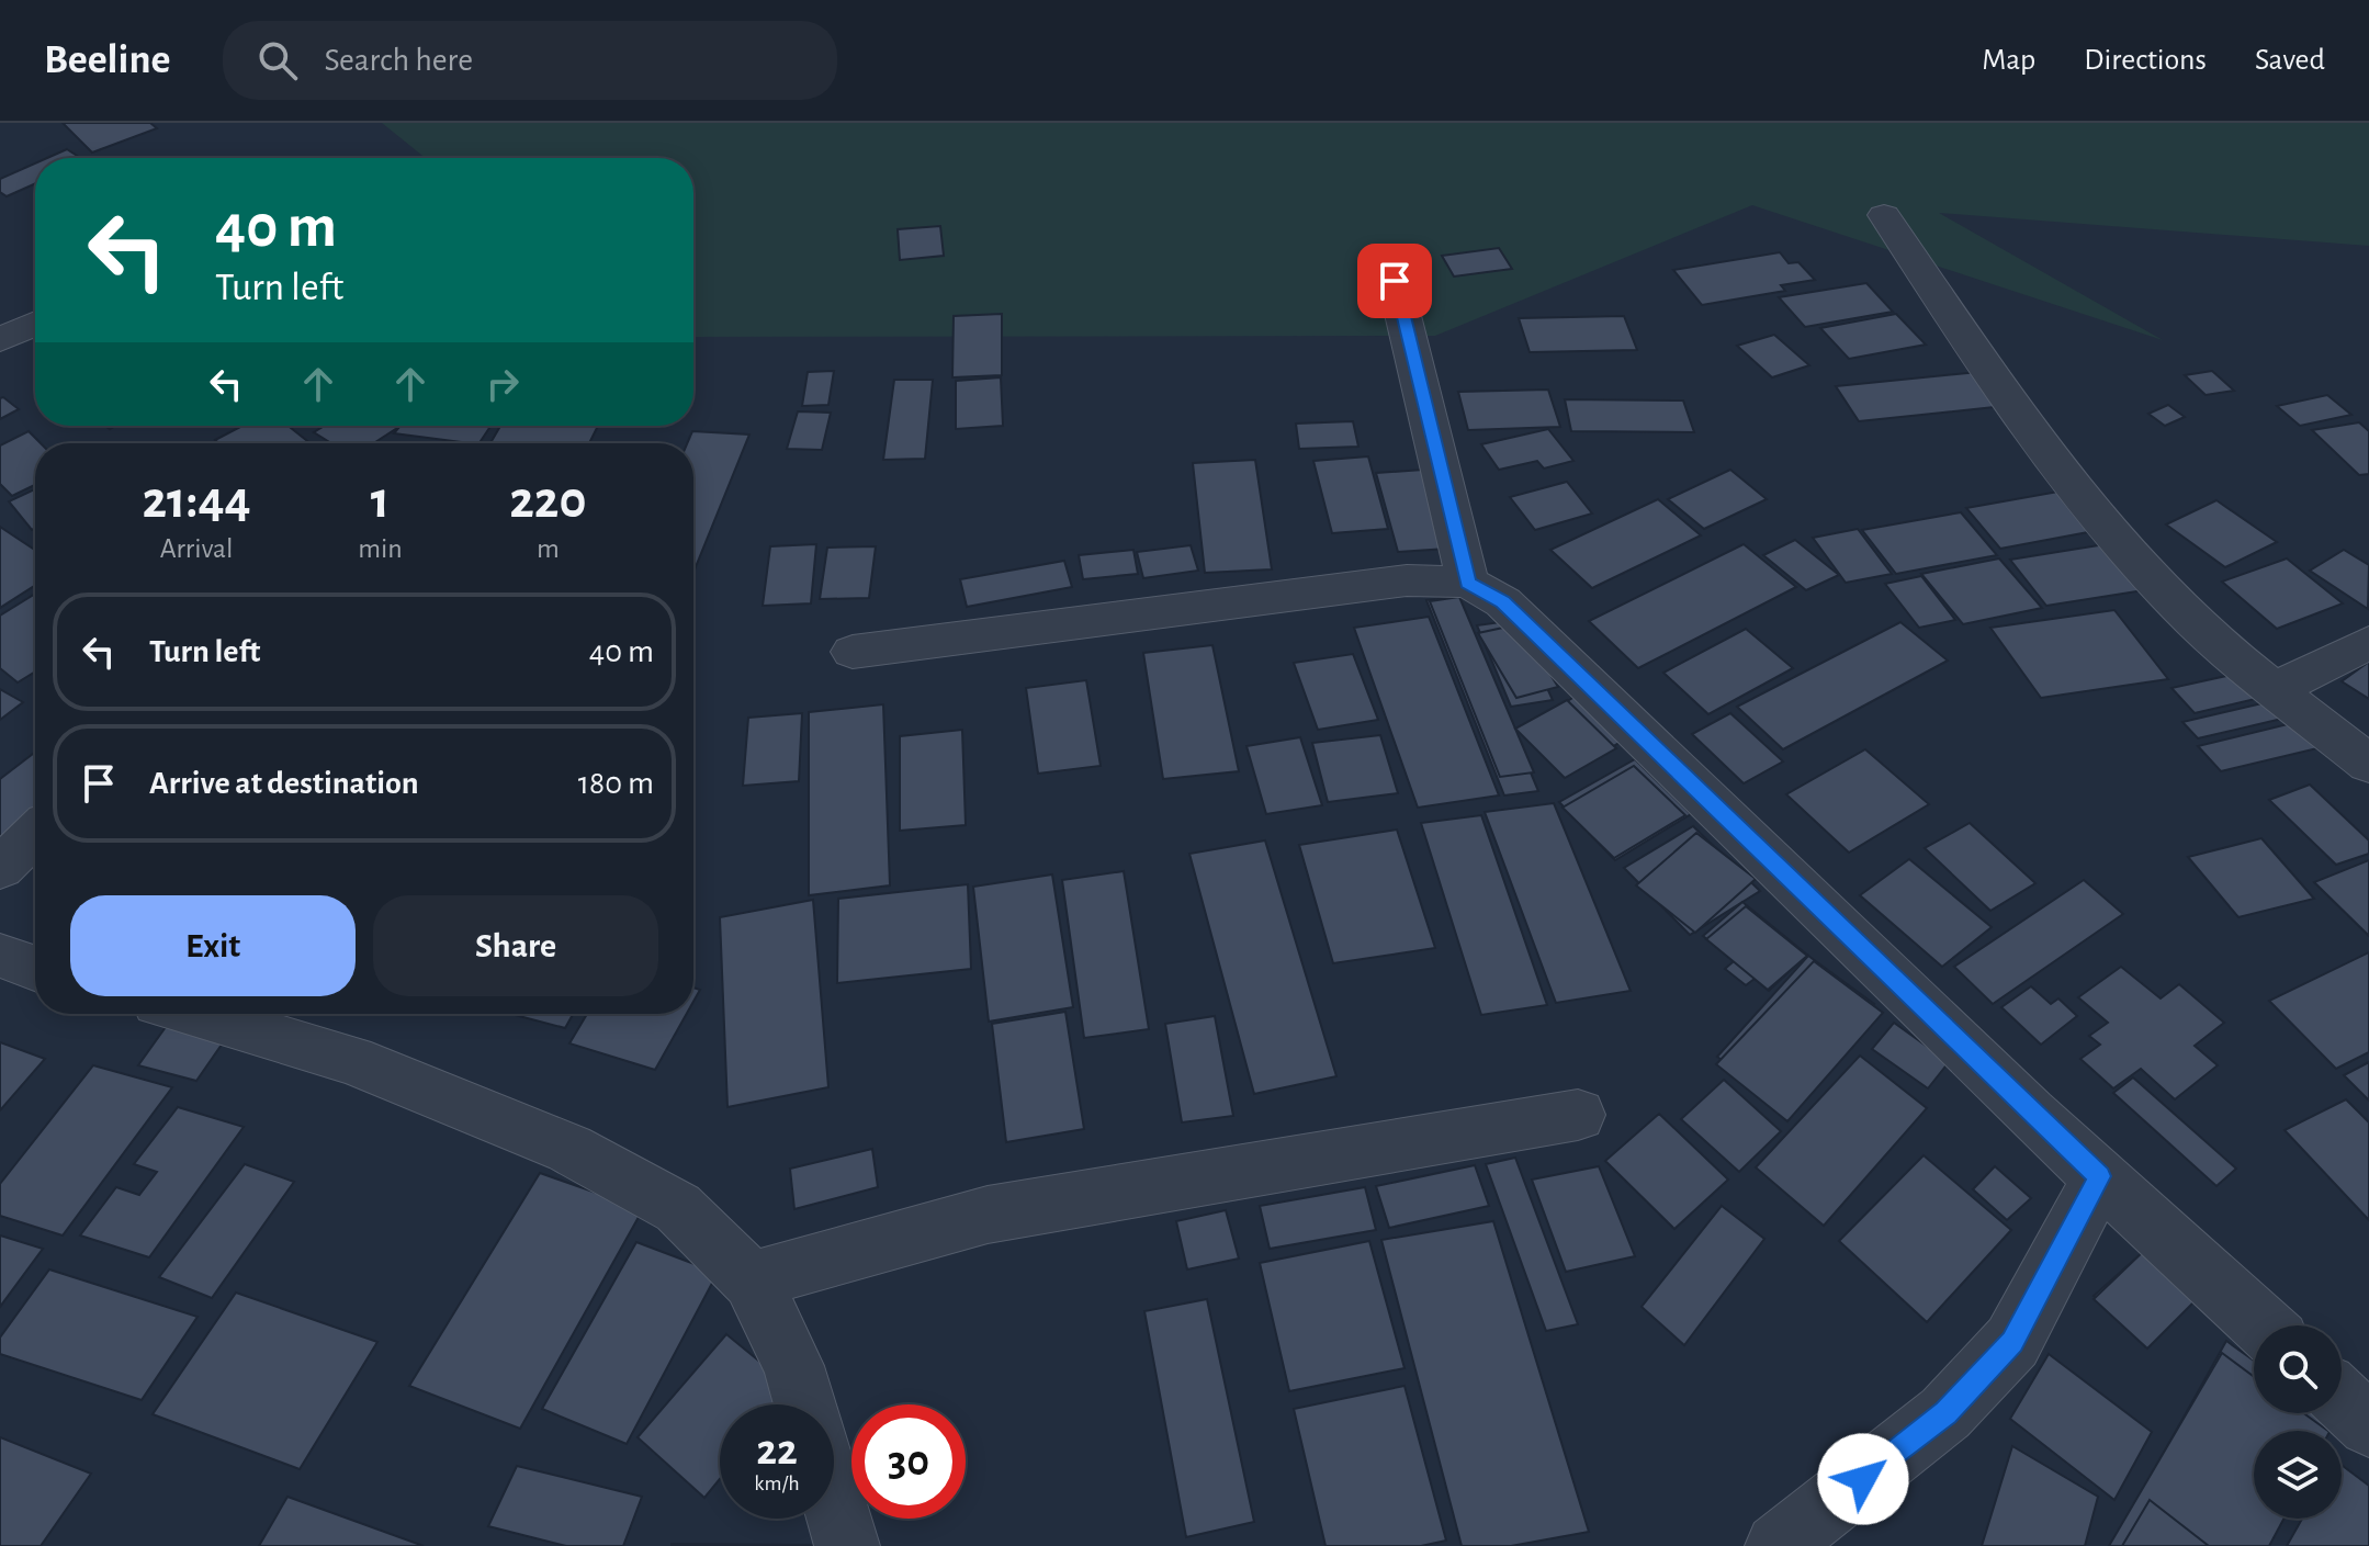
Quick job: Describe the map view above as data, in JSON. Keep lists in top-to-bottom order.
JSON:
{
  "page": {
    "header": "Beeline",
    "search": "Search here",
    "nav": ["Map", "Directions", "Saved"],
    "turn": ["40 m", "Turn left"],
    "eta": [
      "21:44",
      "Arrival",
      "1",
      "min",
      "220",
      "m"
    ],
    "list": [
      {
        "name": "Turn left",
        "value": "40 m"
      },
      {
        "name": "Arrive at destination",
        "value": "180 m"
      }
    ],
    "buttons": ["Exit", "Share"],
    "speed": "22 km/h",
    "limit": "30"
  }
}
